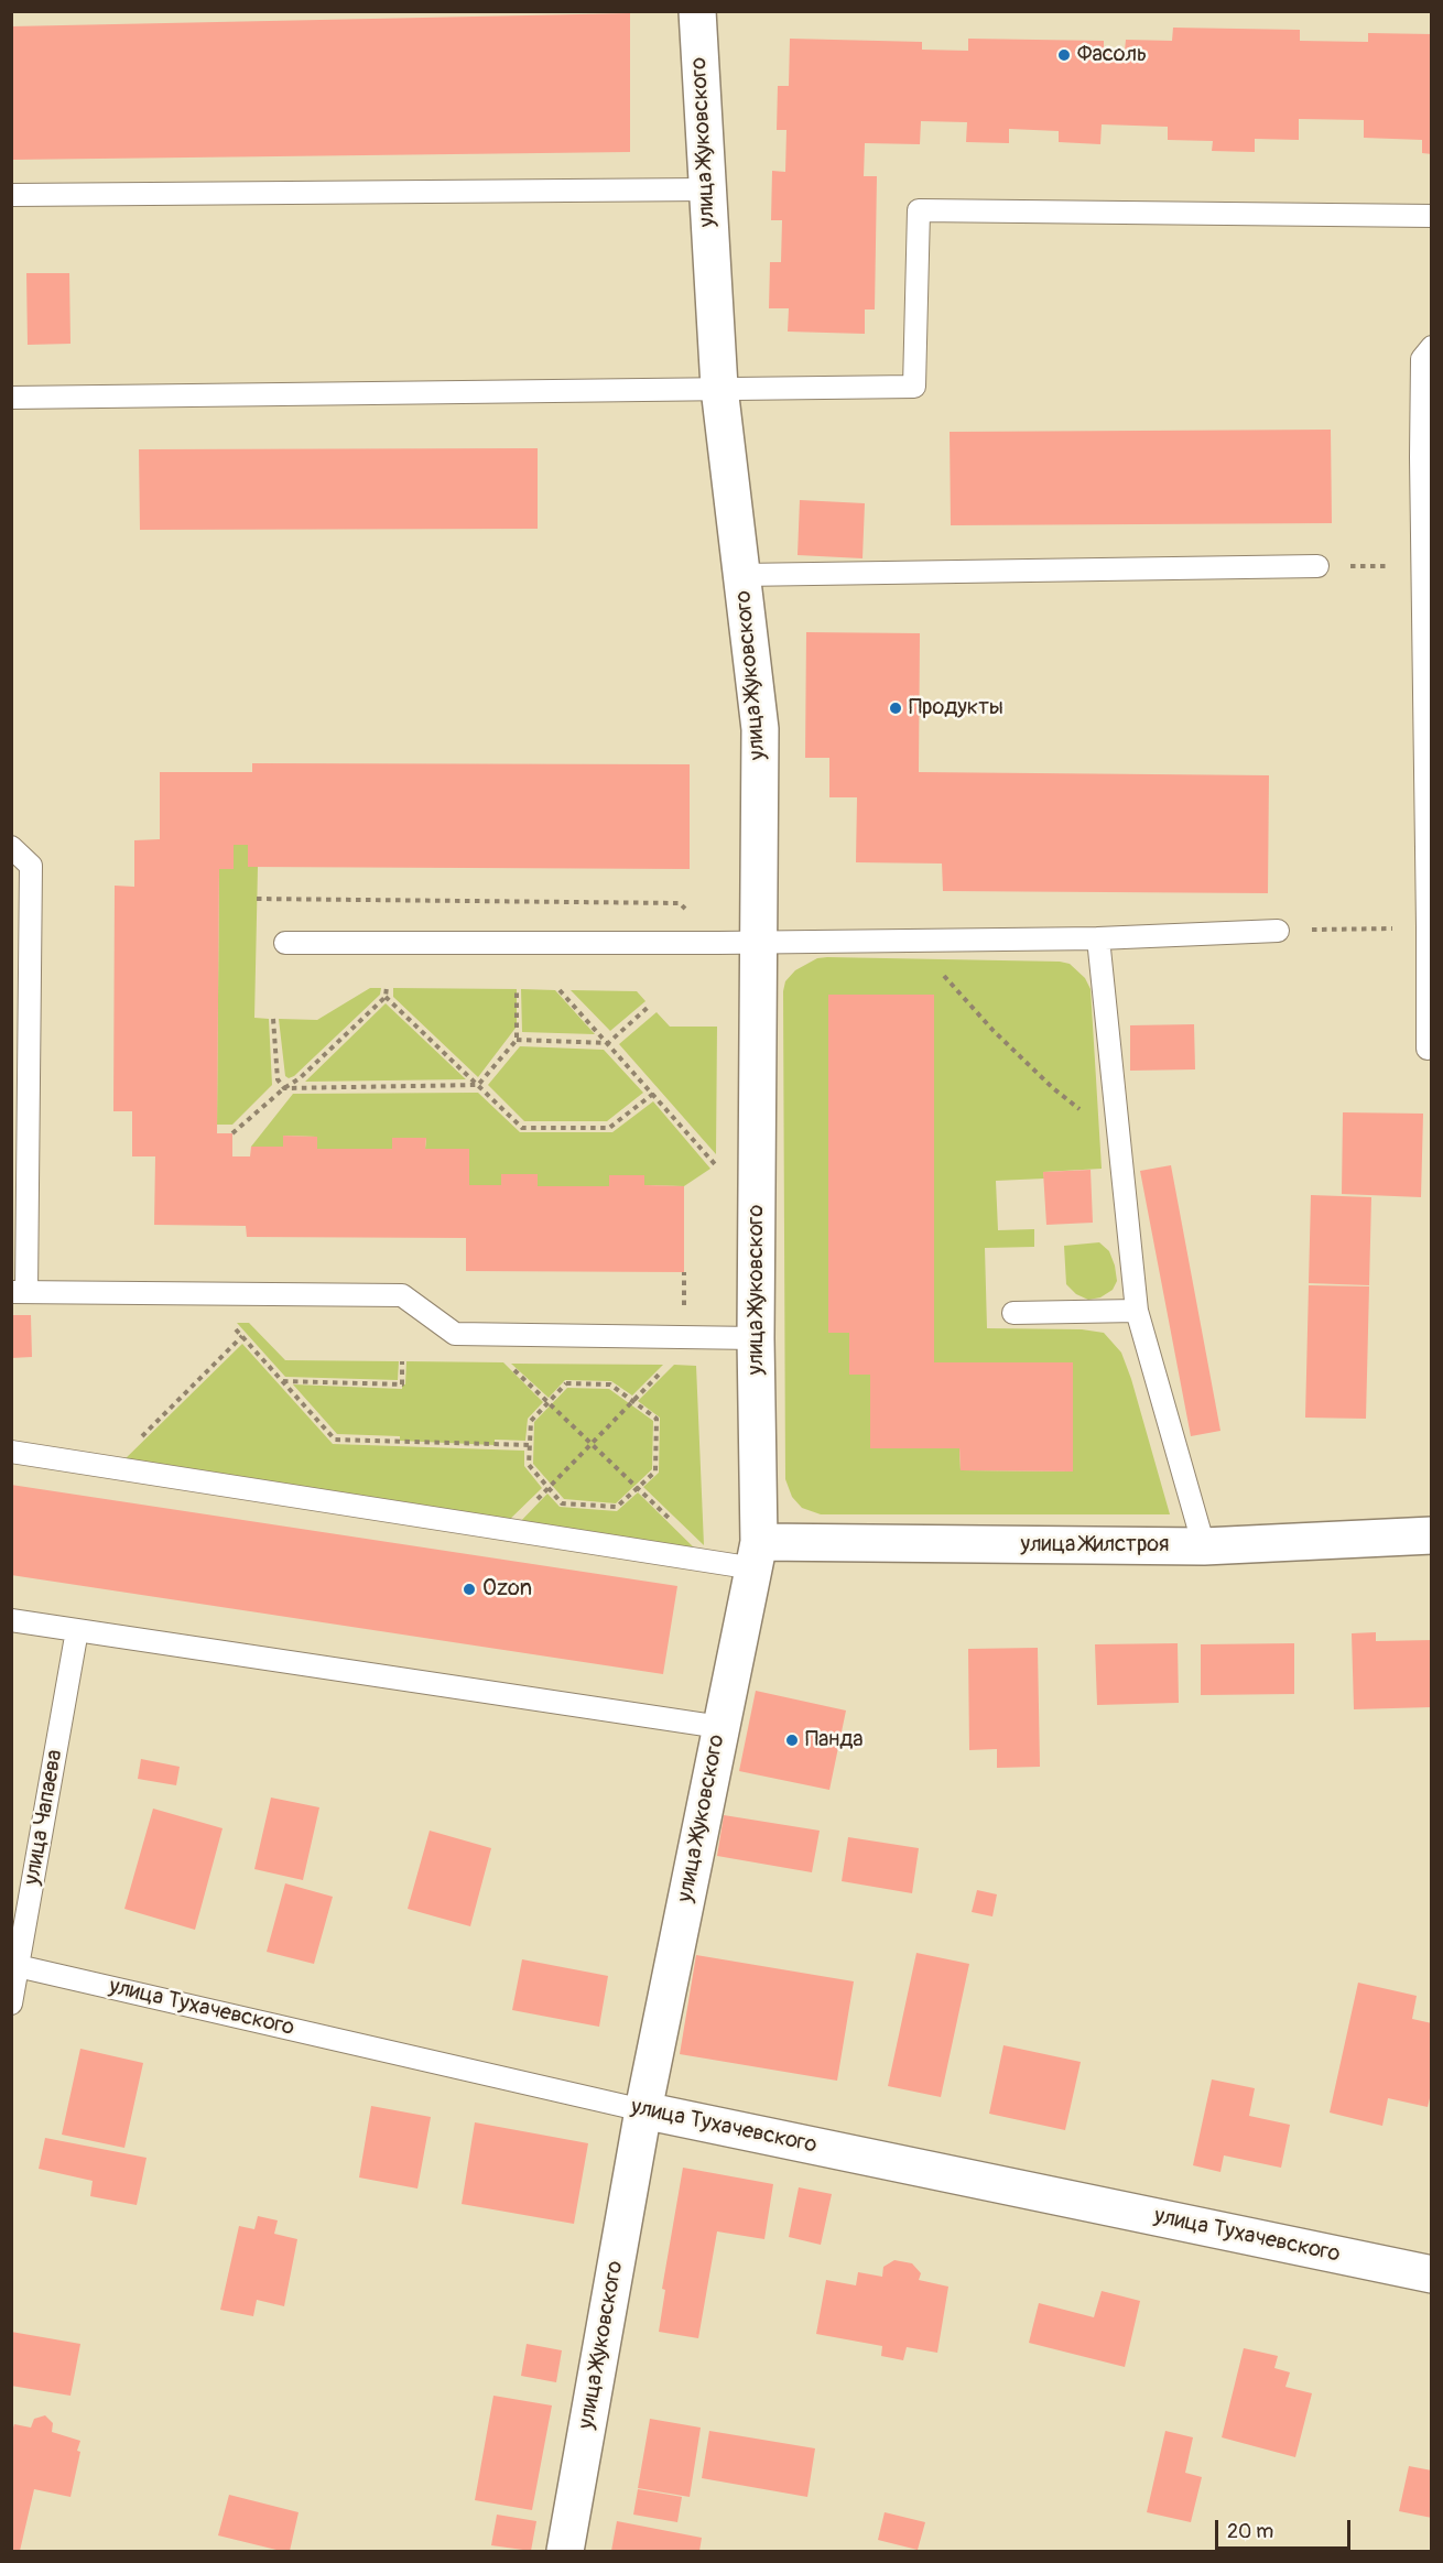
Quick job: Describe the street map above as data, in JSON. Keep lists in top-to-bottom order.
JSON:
{
  "streets": {
    "street": ["улица Жуковского", "улица Жилстроя", "улица Тухачевского"],
    "lane": ["улица Чапаева"]
  },
  "crossings": [
    ["улица Жуковского", "улица Жилстроя"],
    ["улица Жуковского", "улица Тухачевского"],
    ["улица Чапаева", "улица Тухачевского"]
  ],
  "places": [
    "Фасоль",
    "Продукты",
    "Ozon",
    "Панда"
  ],
  "scale_bar": "20 m"
}
